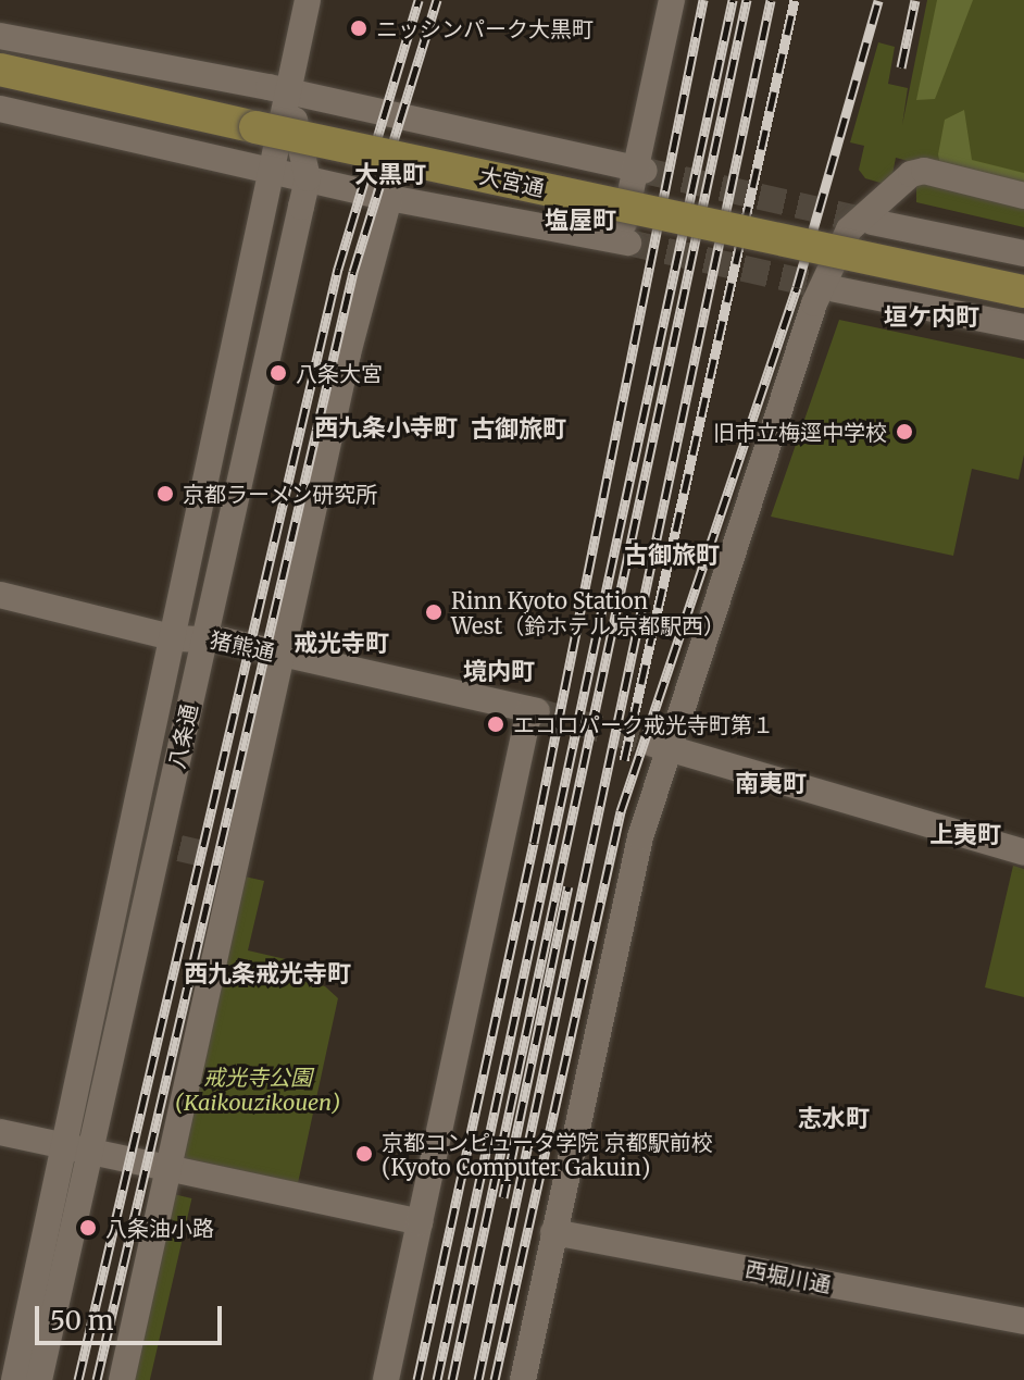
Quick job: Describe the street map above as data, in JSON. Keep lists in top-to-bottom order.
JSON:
{
  "streets": {
    "main road": ["大宮通"],
    "street": ["猪熊通", "八条通", "西堀川通"]
  },
  "crossings": [
    ["猪熊通", "八条通"]
  ],
  "districts": [
    "大黒町",
    "塩屋町",
    "垣ケ内町",
    "西九条小寺町",
    "古御旅町",
    "古御旅町",
    "戒光寺町",
    "境内町",
    "南夷町",
    "上夷町",
    "西九条戒光寺町",
    "志水町"
  ],
  "parks": ["戒光寺公園 (Kaikouzikouen)"],
  "places": [
    "ニッシンパーク大黒町",
    "八条大宮",
    "旧市立梅逕中学校",
    "京都ラーメン研究所",
    "Rinn Kyoto Station West（鈴ホテル 京都駅西）",
    "エコロパーク戒光寺町第１",
    "京都コンピュータ学院 京都駅前校 (Kyoto Computer Gakuin)",
    "八条油小路"
  ],
  "scale_bar": "50 m"
}
